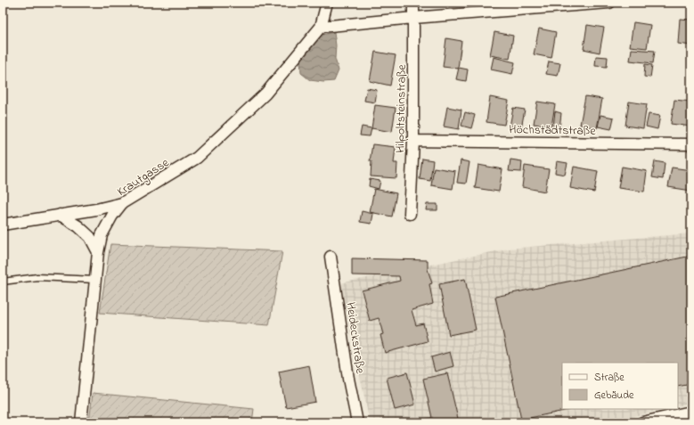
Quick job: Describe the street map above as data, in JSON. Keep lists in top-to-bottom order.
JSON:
{
  "streets": {
    "street": [
      "Hilpoltsteinstraße",
      "Höchstädtstraße",
      "Krautgasse",
      "Heideckstraße"
    ]
  },
  "crossings": [
    ["Hilpoltsteinstraße", "Höchstädtstraße"]
  ],
  "legend": ["Straße", "Gebäude"]
}
